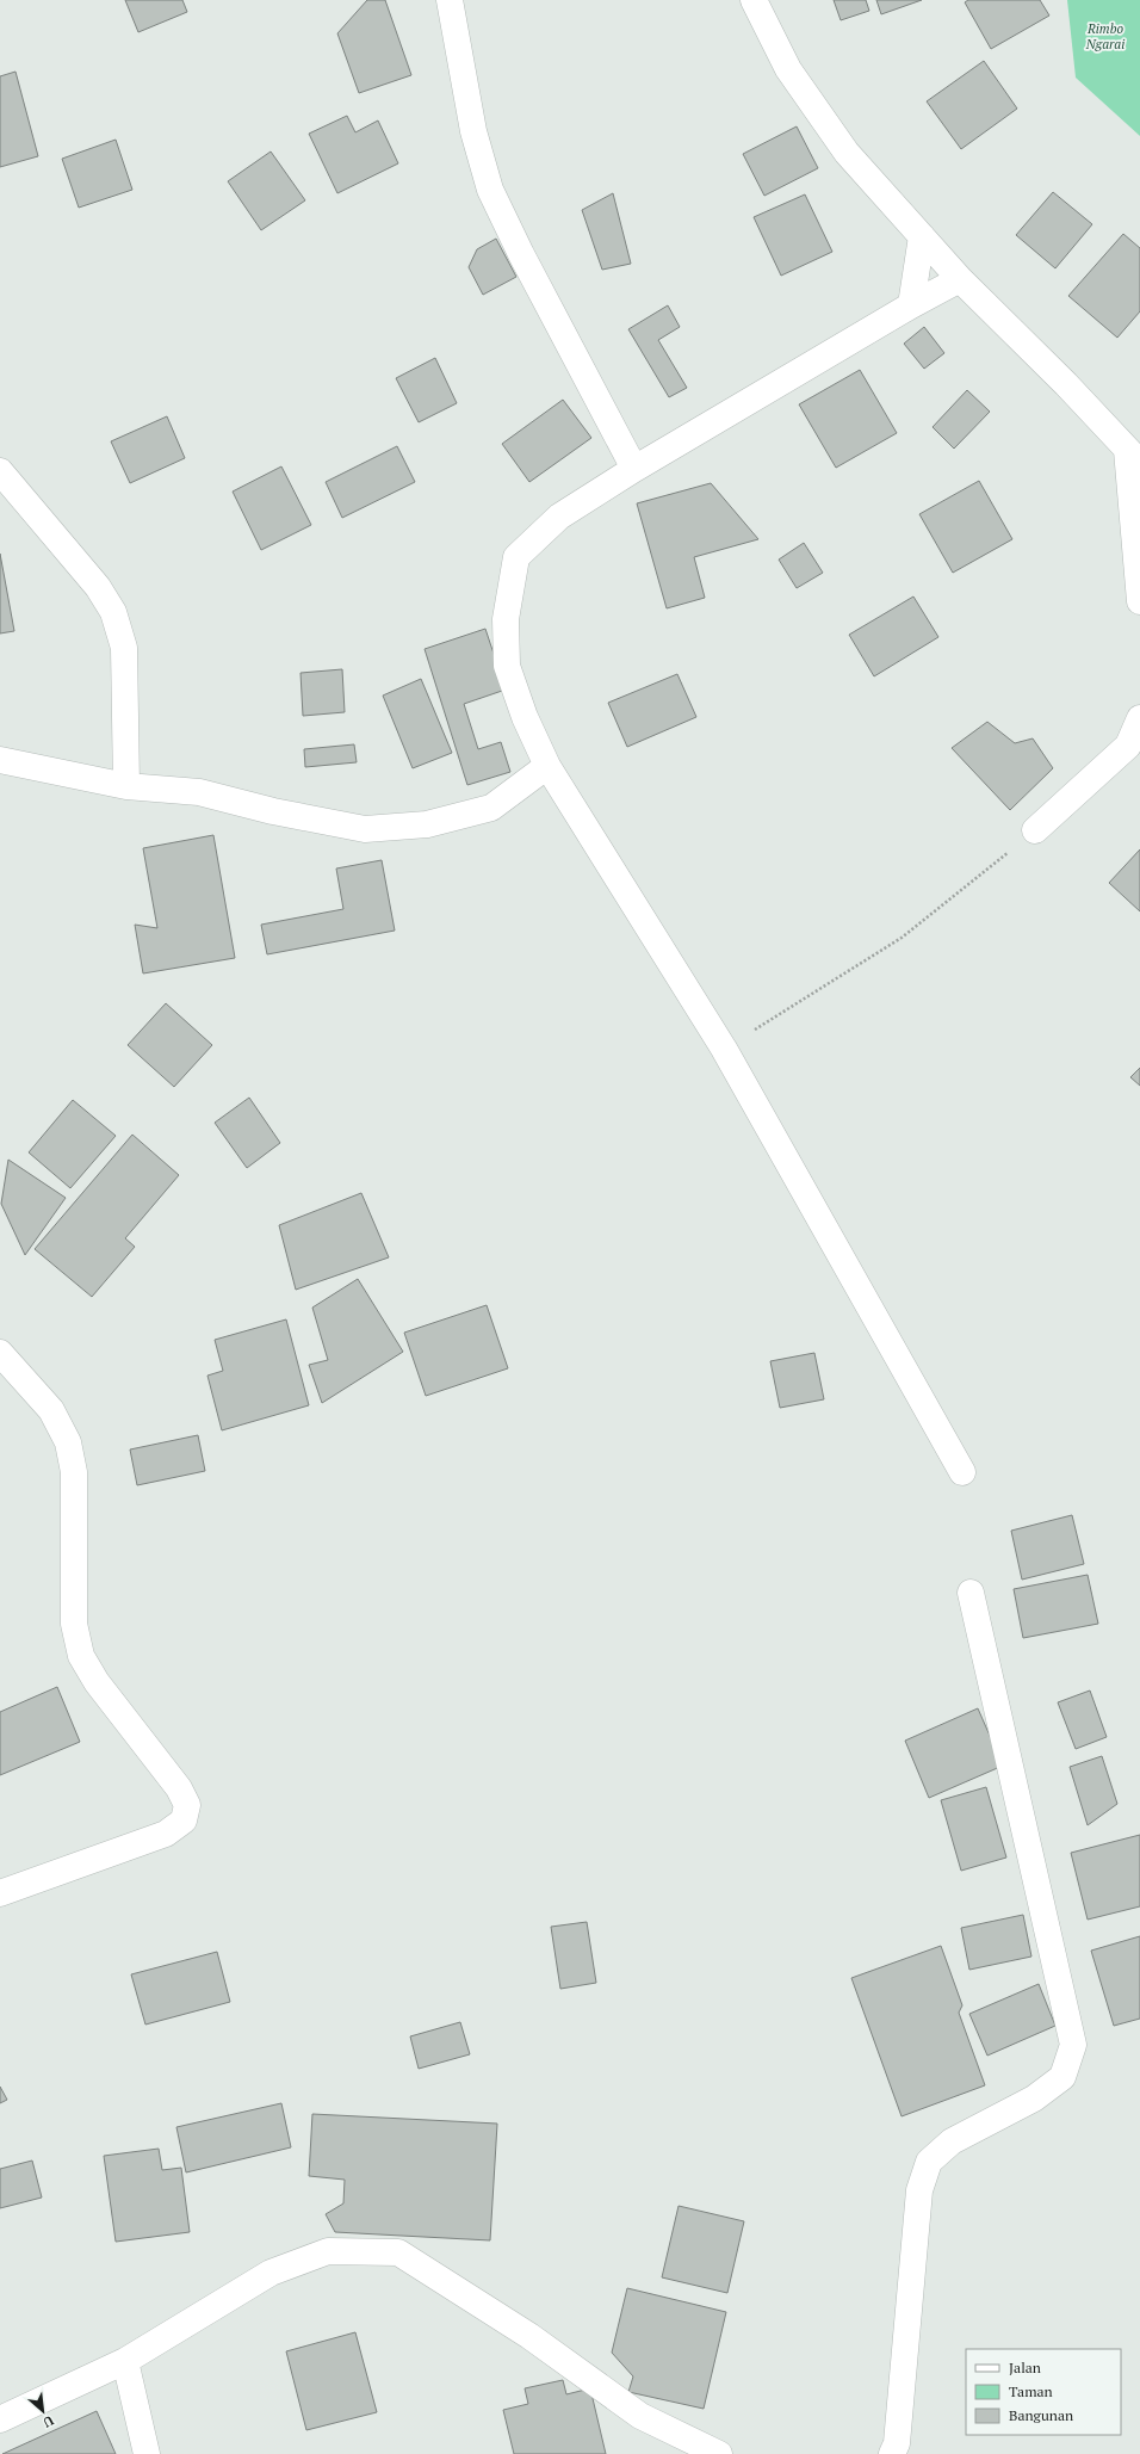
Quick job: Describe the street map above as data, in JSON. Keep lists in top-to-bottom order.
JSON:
{
  "parks": ["Rimbo Ngarai"],
  "legend": ["Jalan", "Taman", "Bangunan"],
  "north": "bottom right"
}
